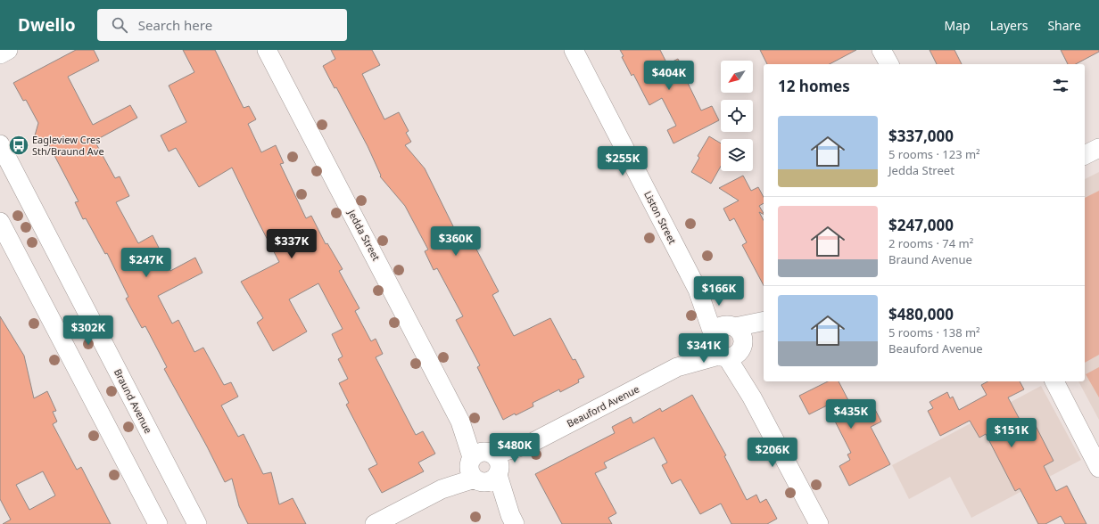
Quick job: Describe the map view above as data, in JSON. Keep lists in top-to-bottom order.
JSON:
{
  "streets": {
    "street": [
      "Liston Street",
      "Jedda Street",
      "Braund Avenue",
      "Beauford Avenue"
    ]
  },
  "crossings": [
    ["Liston Street", "Beauford Avenue"],
    ["Jedda Street", "Beauford Avenue"]
  ],
  "places": {
    "bus stop": ["Eagleview Cres Sth/Braund Ave"]
  },
  "north": "bottom left",
  "page": {
    "header": "Dwello",
    "search": "Search here",
    "nav": ["Map", "Layers", "Share"],
    "price": [
      "$404K",
      "$255K",
      "$360K",
      "$337K",
      "$247K",
      "$166K",
      "$302K",
      "$341K",
      "$435K",
      "$151K",
      "$480K",
      "$206K"
    ],
    "heading": "12 homes",
    "list": [
      {
        "name": "$337,000",
        "note": "5 rooms · 123 m² · Jedda Street"
      },
      {
        "name": "$247,000",
        "note": "2 rooms · 74 m² · Braund Avenue"
      },
      {
        "name": "$480,000",
        "note": "5 rooms · 138 m² · Beauford Avenue"
      }
    ]
  }
}
